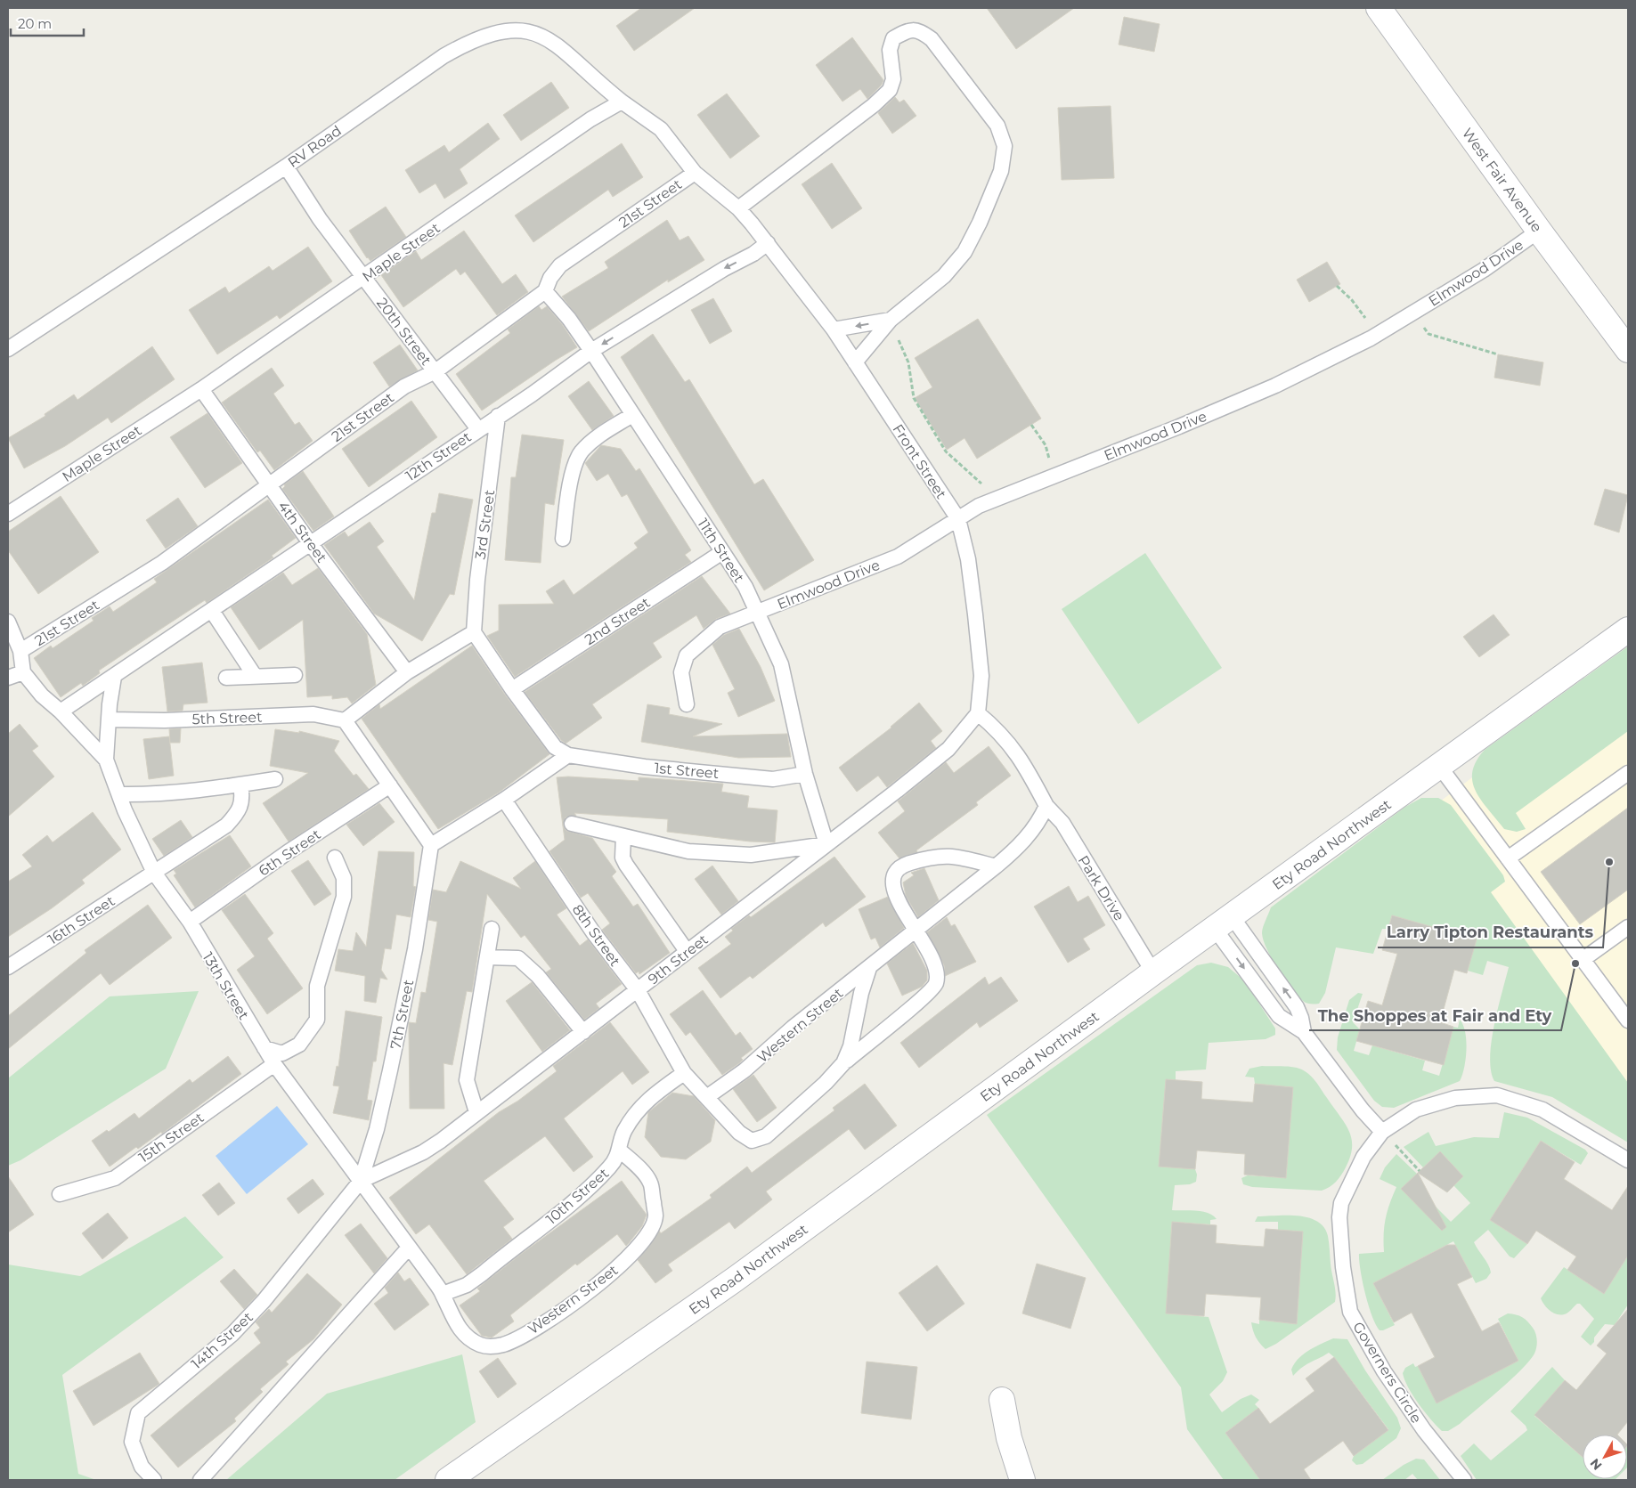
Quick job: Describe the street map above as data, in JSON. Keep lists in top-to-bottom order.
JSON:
{
  "streets": {
    "street": ["West Fair Avenue", "Ety Road Northwest"],
    "lane": [
      "RV Road",
      "21st Street",
      "Maple Street",
      "Elmwood Drive",
      "20th Street",
      "12th Street",
      "Front Street",
      "3rd Street",
      "4th Street",
      "11th Street",
      "2nd Street",
      "5th Street",
      "1st Street",
      "6th Street",
      "Park Drive",
      "16th Street",
      "8th Street",
      "9th Street",
      "13th Street",
      "7th Street",
      "Western Street",
      "15th Street",
      "10th Street",
      "14th Street",
      "Governers Circle"
    ]
  },
  "crossings": [
    ["RV Road", "Maple Street"],
    ["RV Road", "20th Street"],
    ["West Fair Avenue", "Elmwood Drive"],
    ["21st Street", "20th Street"],
    ["21st Street", "4th Street"],
    ["21st Street", "11th Street"],
    ["Maple Street", "20th Street"],
    ["Maple Street", "4th Street"],
    ["Elmwood Drive", "Front Street"],
    ["Elmwood Drive", "11th Street"],
    ["20th Street", "12th Street"],
    ["12th Street", "Front Street"],
    ["12th Street", "3rd Street"],
    ["12th Street", "4th Street"],
    ["12th Street", "11th Street"],
    ["12th Street", "13th Street"],
    ["Front Street", "9th Street"],
    ["11th Street", "2nd Street"],
    ["11th Street", "1st Street"],
    ["11th Street", "9th Street"],
    ["Ety Road Northwest", "Park Drive"],
    ["6th Street", "13th Street"],
    ["Park Drive", "Western Street"],
    ["16th Street", "13th Street"],
    ["8th Street", "9th Street"],
    ["8th Street", "Western Street"],
    ["8th Street", "10th Street"],
    ["9th Street", "13th Street"],
    ["9th Street", "7th Street"],
    ["9th Street", "14th Street"],
    ["13th Street", "7th Street"],
    ["13th Street", "Western Street"],
    ["13th Street", "15th Street"],
    ["13th Street", "10th Street"],
    ["13th Street", "14th Street"],
    ["7th Street", "14th Street"],
    ["Western Street", "10th Street"]
  ],
  "places": ["Larry Tipton Restaurants", "The Shoppes at Fair and Ety"],
  "scale_bar": "20 m",
  "north": "bottom left"
}
